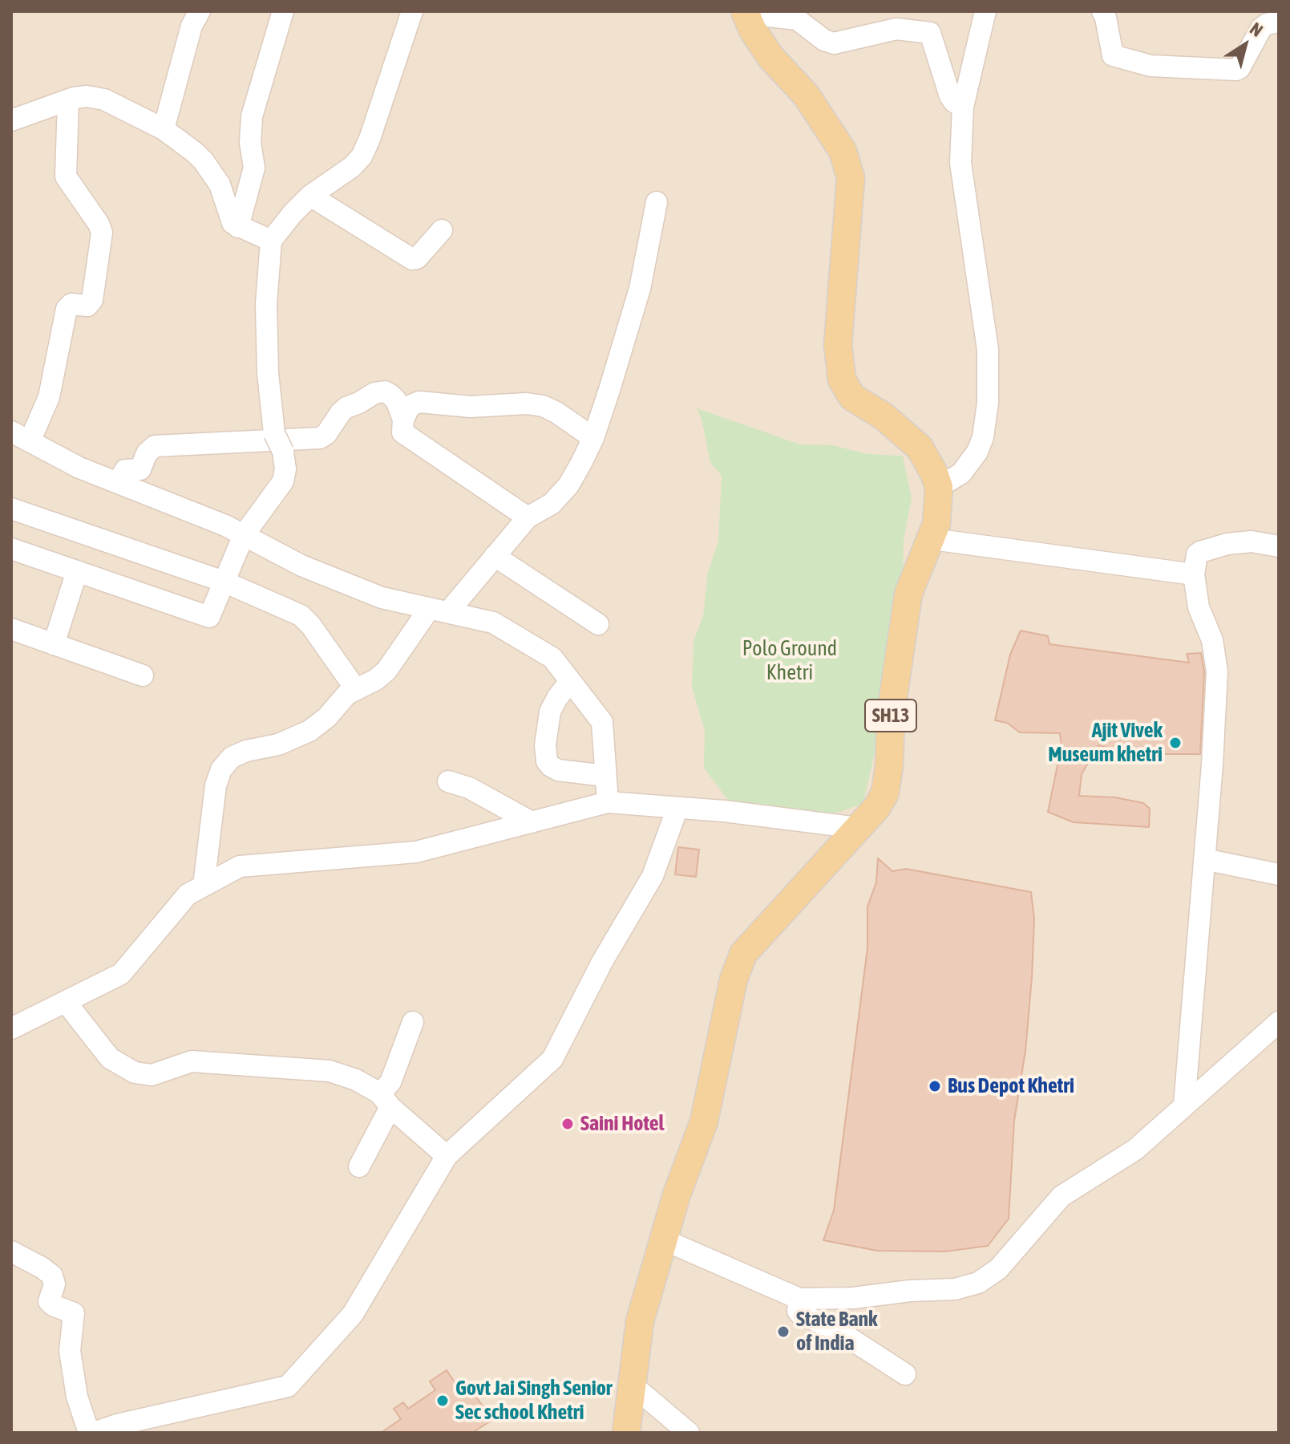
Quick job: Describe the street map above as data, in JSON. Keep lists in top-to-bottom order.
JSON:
{
  "streets": {
    "main road": ["SH13"]
  },
  "parks": ["Polo Ground Khetri"],
  "places": [
    "Ajit Vivek Museum khetri",
    "Bus Depot Khetri",
    "Saini Hotel",
    "State Bank of India",
    "Govt Jai Singh Senior Sec school Khetri"
  ],
  "north": "top right"
}
